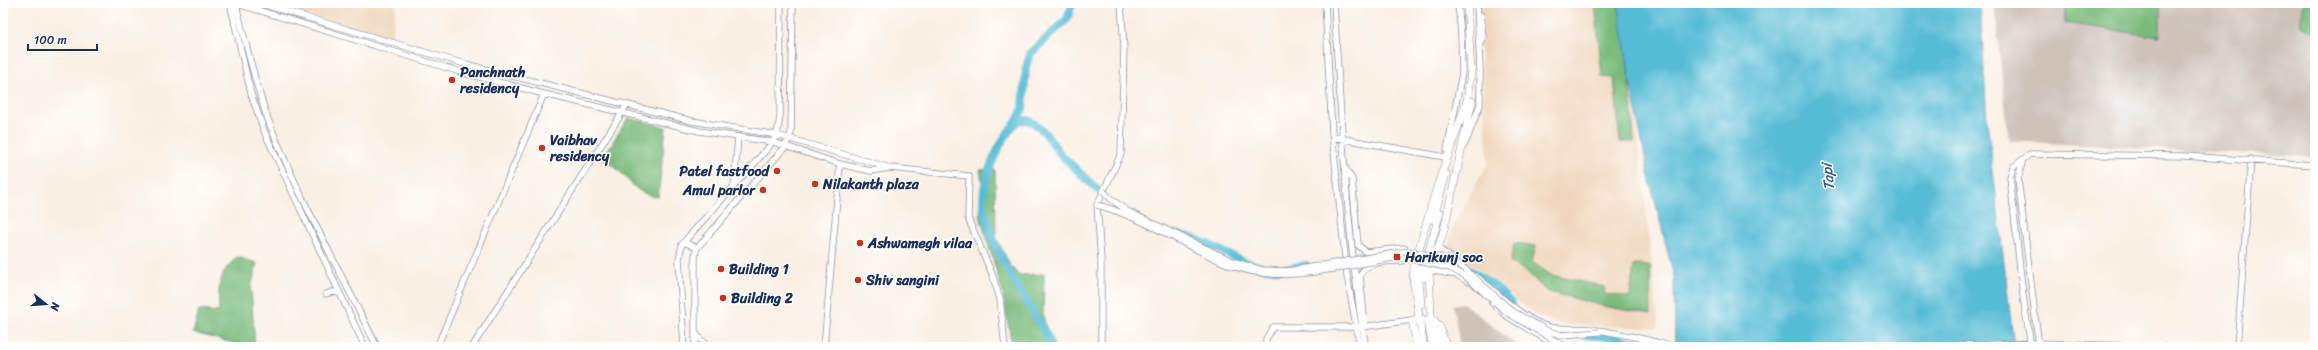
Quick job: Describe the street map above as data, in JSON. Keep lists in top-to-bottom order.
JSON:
{
  "water": ["Tapi"],
  "places": {
    "other": [
      "Panchnath residency",
      "Vaibhav residency",
      "Patel fastfood",
      "Nilakanth plaza",
      "Amul parlor",
      "Ashwamegh vilaa",
      "Building 1",
      "Shiv sangini",
      "Building 2"
    ],
    "transit": ["Harikunj soc"]
  },
  "scale_bar": "100 m",
  "north": "right"
}
